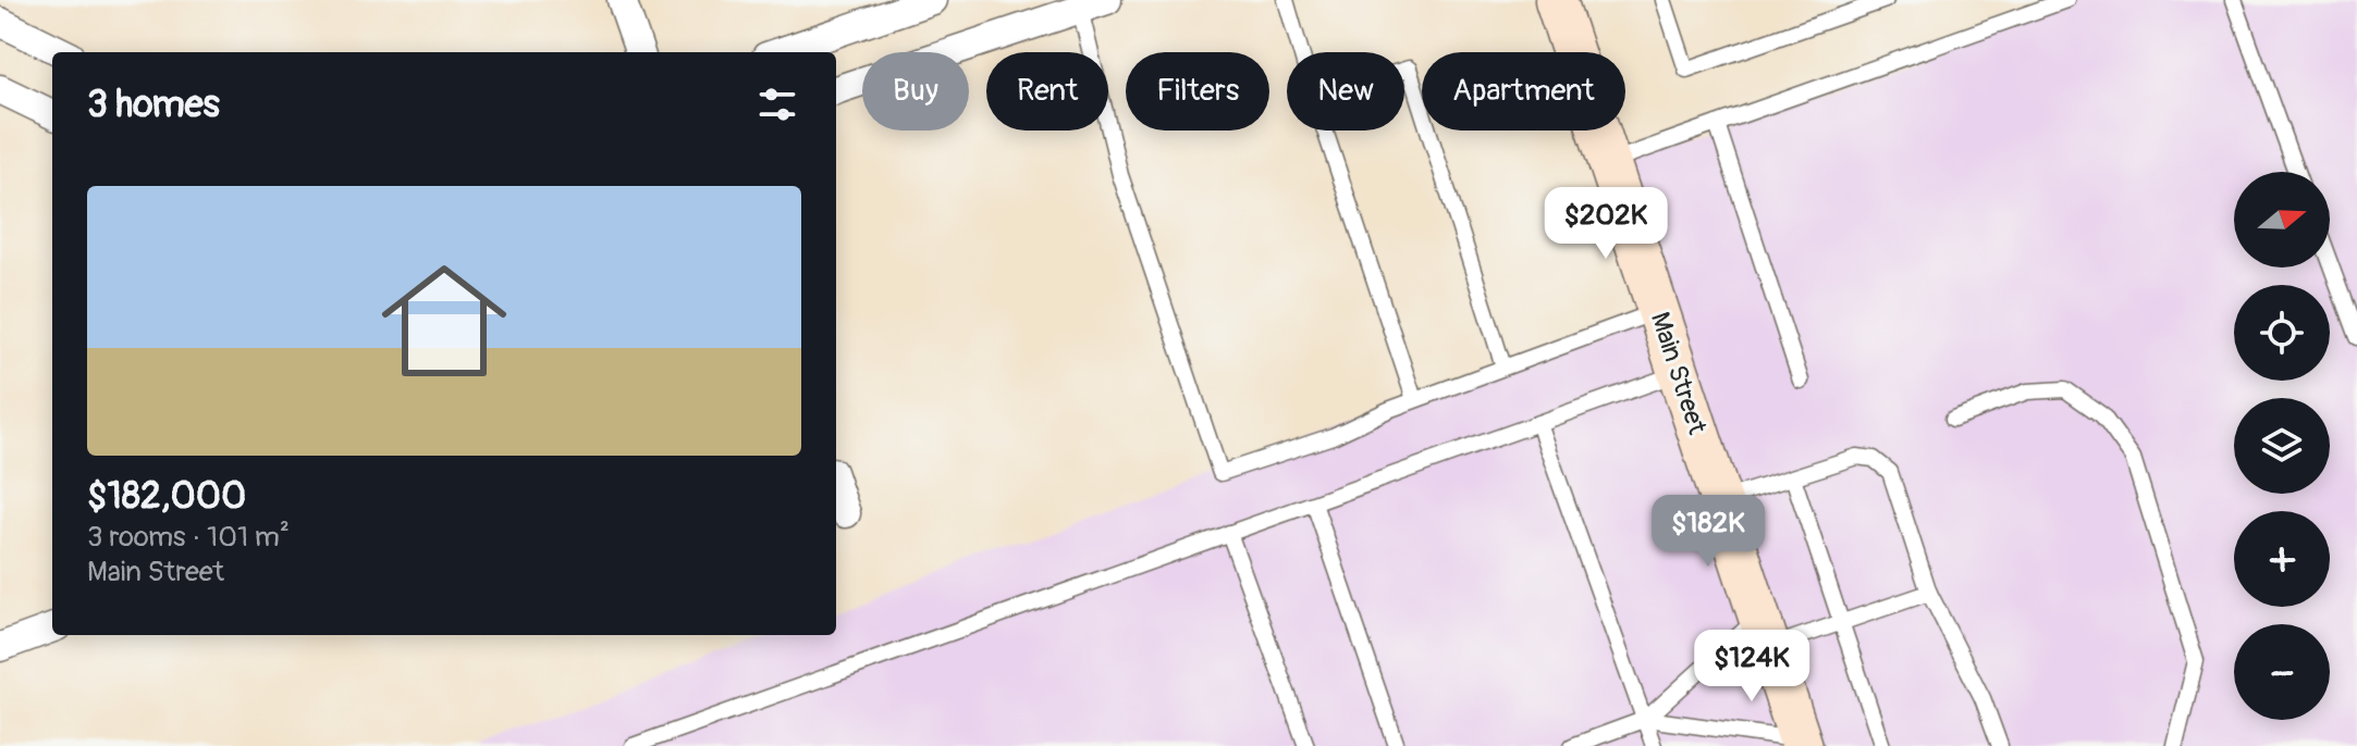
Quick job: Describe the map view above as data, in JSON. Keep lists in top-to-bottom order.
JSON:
{
  "streets": {
    "street": ["Main Street"]
  },
  "north": "right",
  "page": {
    "chip": [
      "Buy",
      "Rent",
      "Filters",
      "New",
      "Apartment"
    ],
    "heading": "3 homes",
    "list": [
      {
        "name": "$182,000",
        "note": "3 rooms · 101 m² · Main Street"
      }
    ],
    "map_buttons": ["+", "−"],
    "price": ["$202K", "$182K", "$124K"]
  }
}
